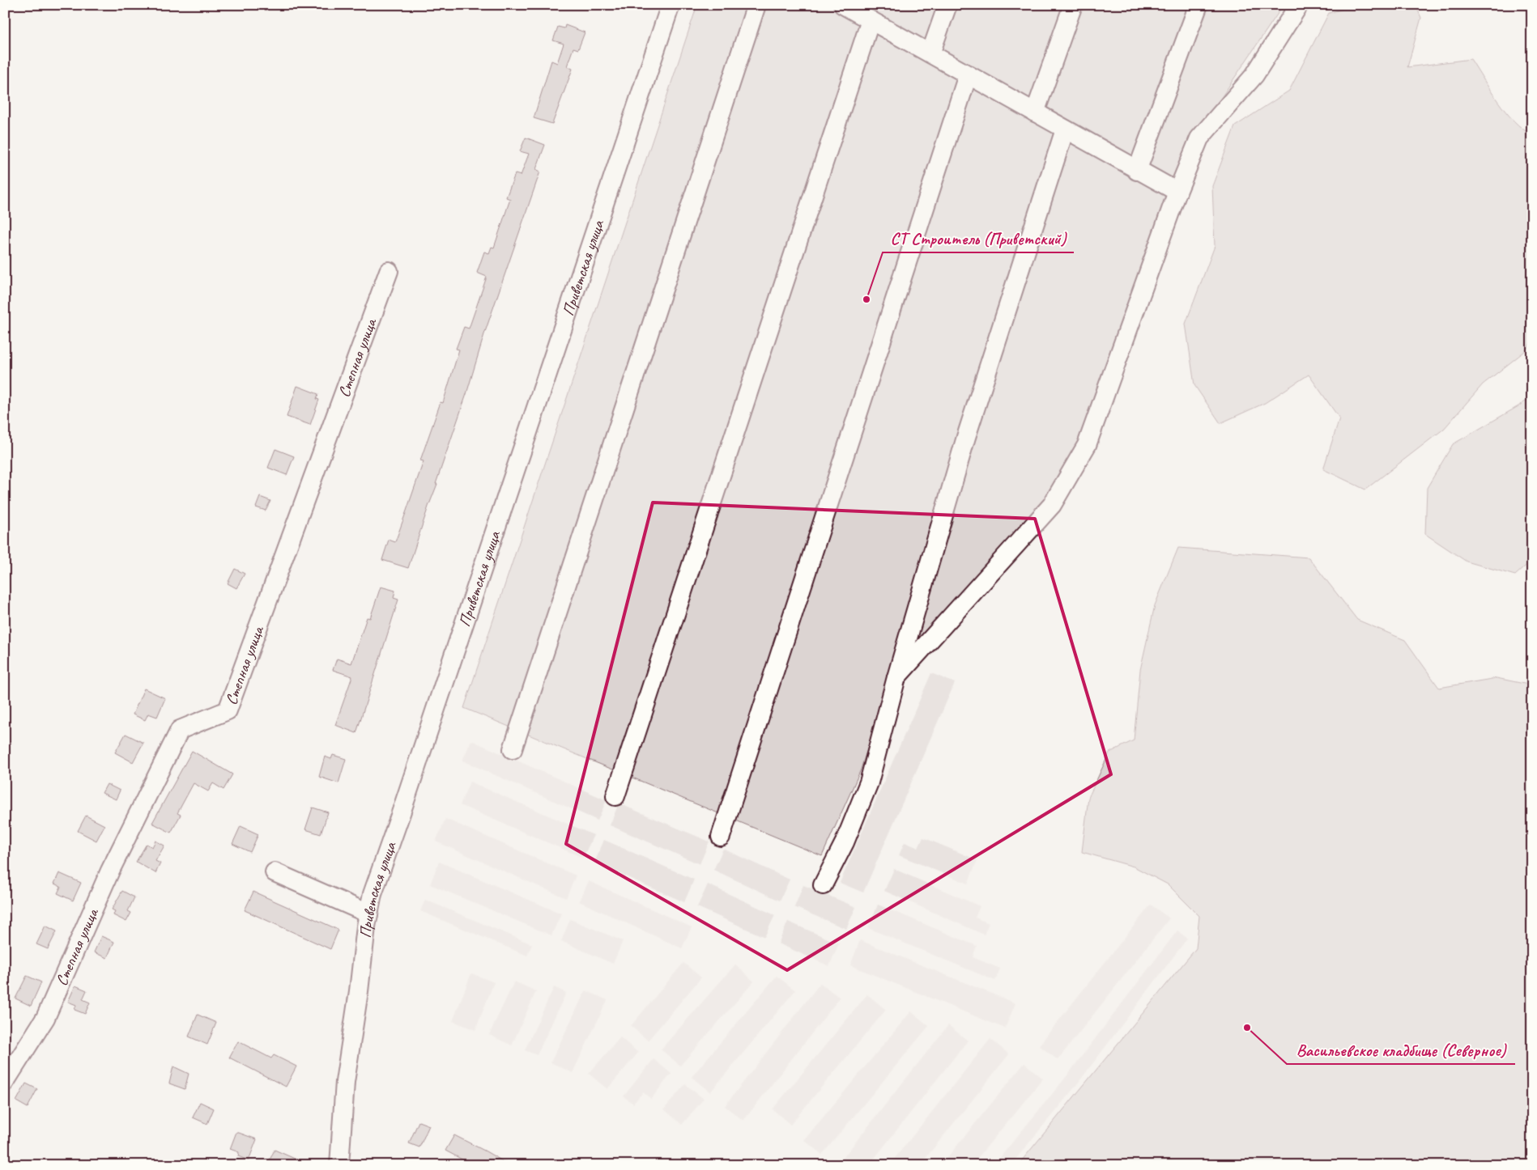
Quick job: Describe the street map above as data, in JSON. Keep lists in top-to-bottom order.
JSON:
{
  "streets": {
    "street": ["Приветская улица", "Степная улица"]
  },
  "places": ["СТ Строитель (Приветский)", "Васильевское кладбище (Северное)"]
}
